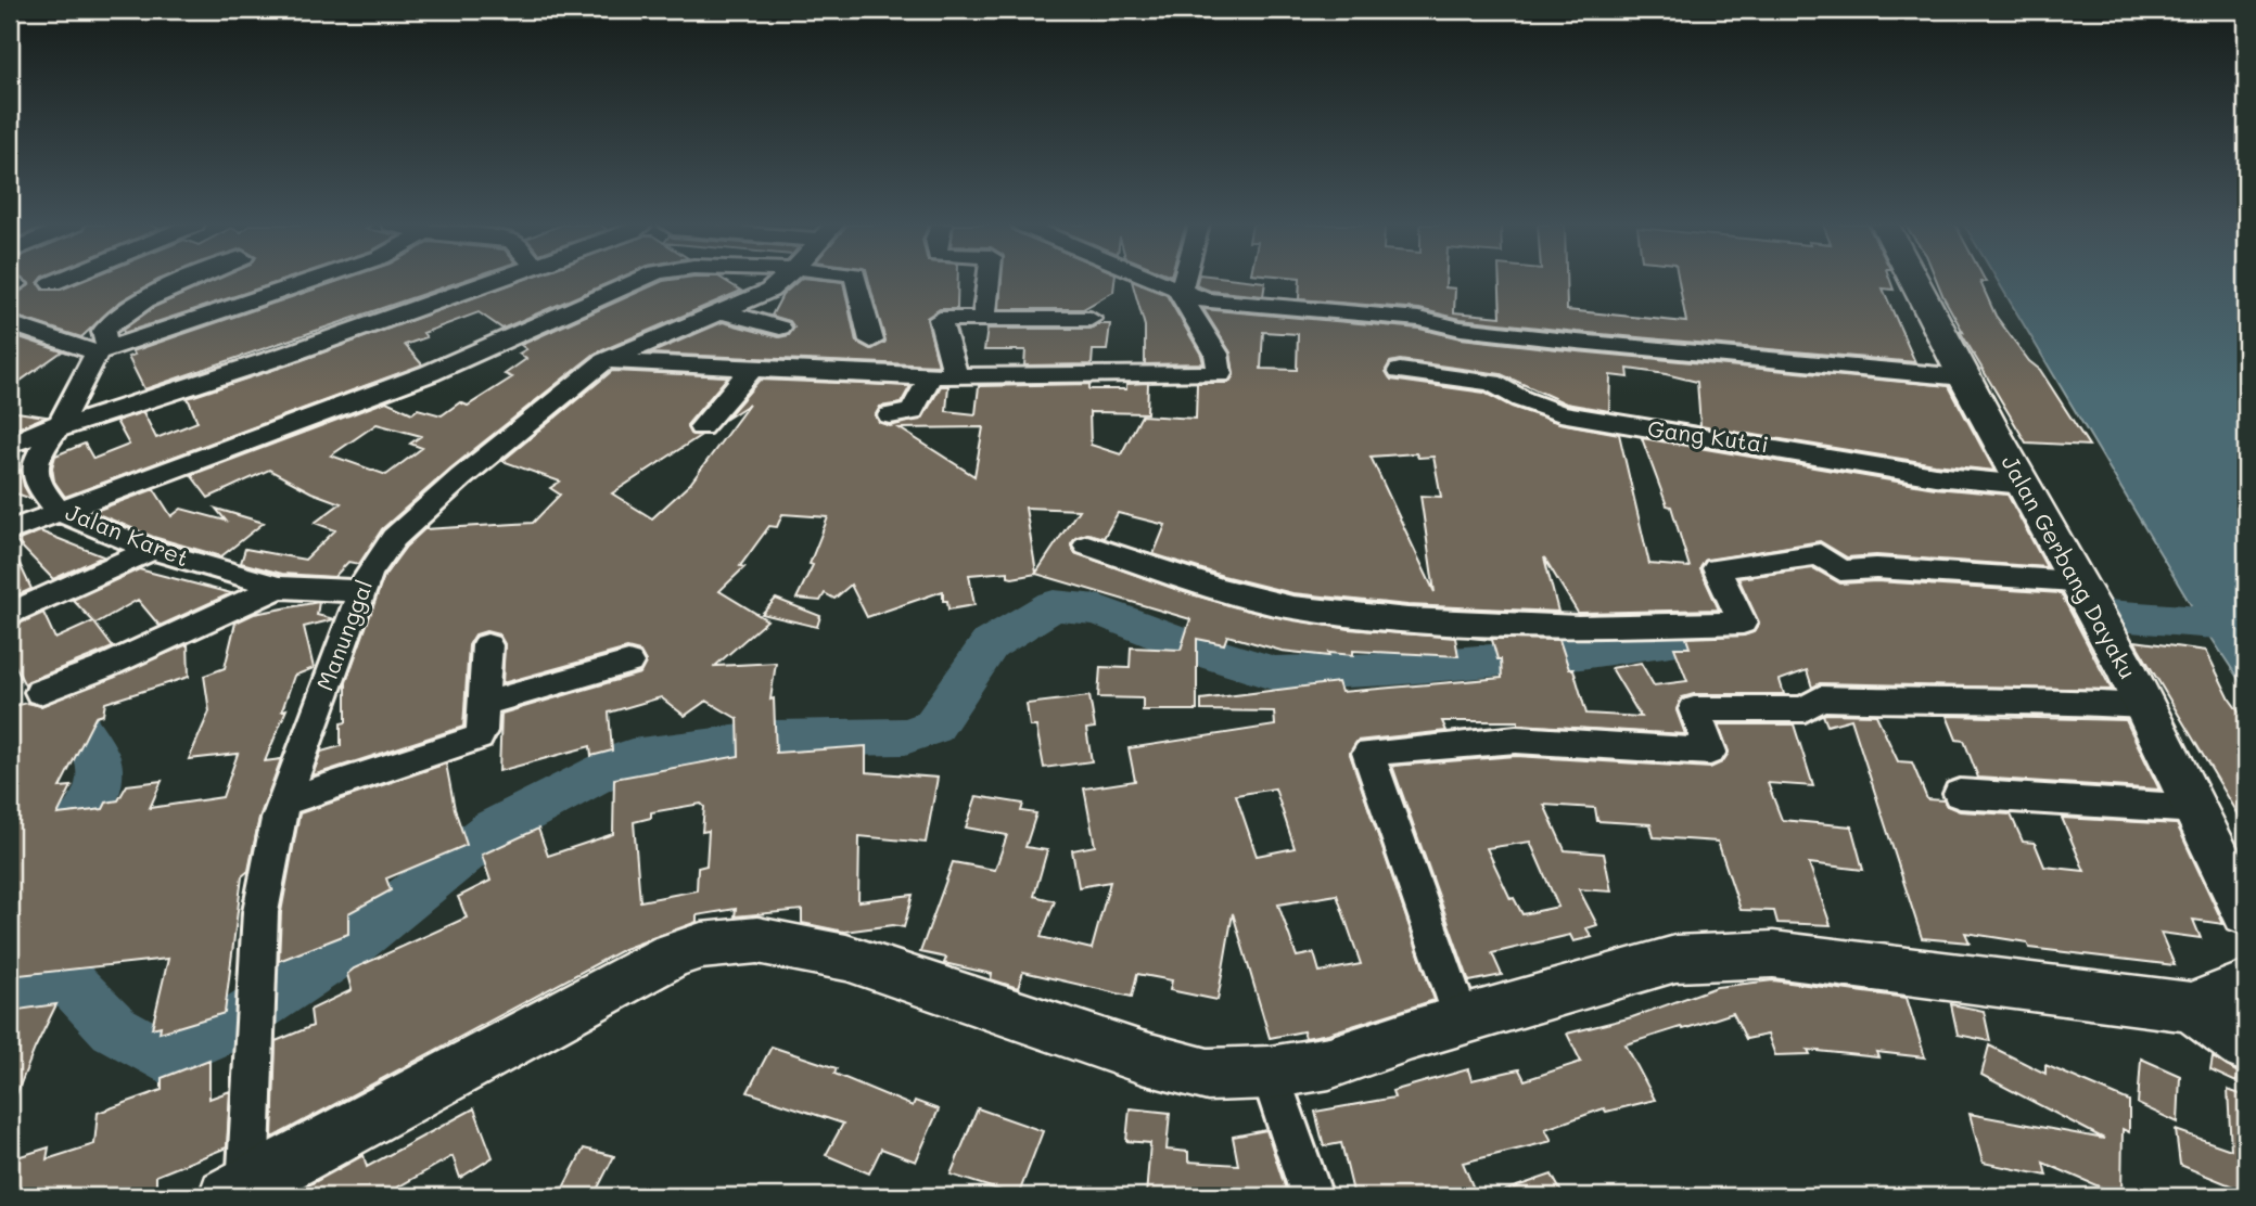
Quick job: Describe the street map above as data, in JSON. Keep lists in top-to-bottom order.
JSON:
{
  "streets": {
    "highway": ["Jalan Gerbang Dayaku"],
    "street": ["Gang Kutai", "Jalan Karet", "Manunggal"]
  },
  "crossings": [
    ["Gang Kutai", "Jalan Gerbang Dayaku"],
    ["Jalan Karet", "Manunggal"]
  ]
}
